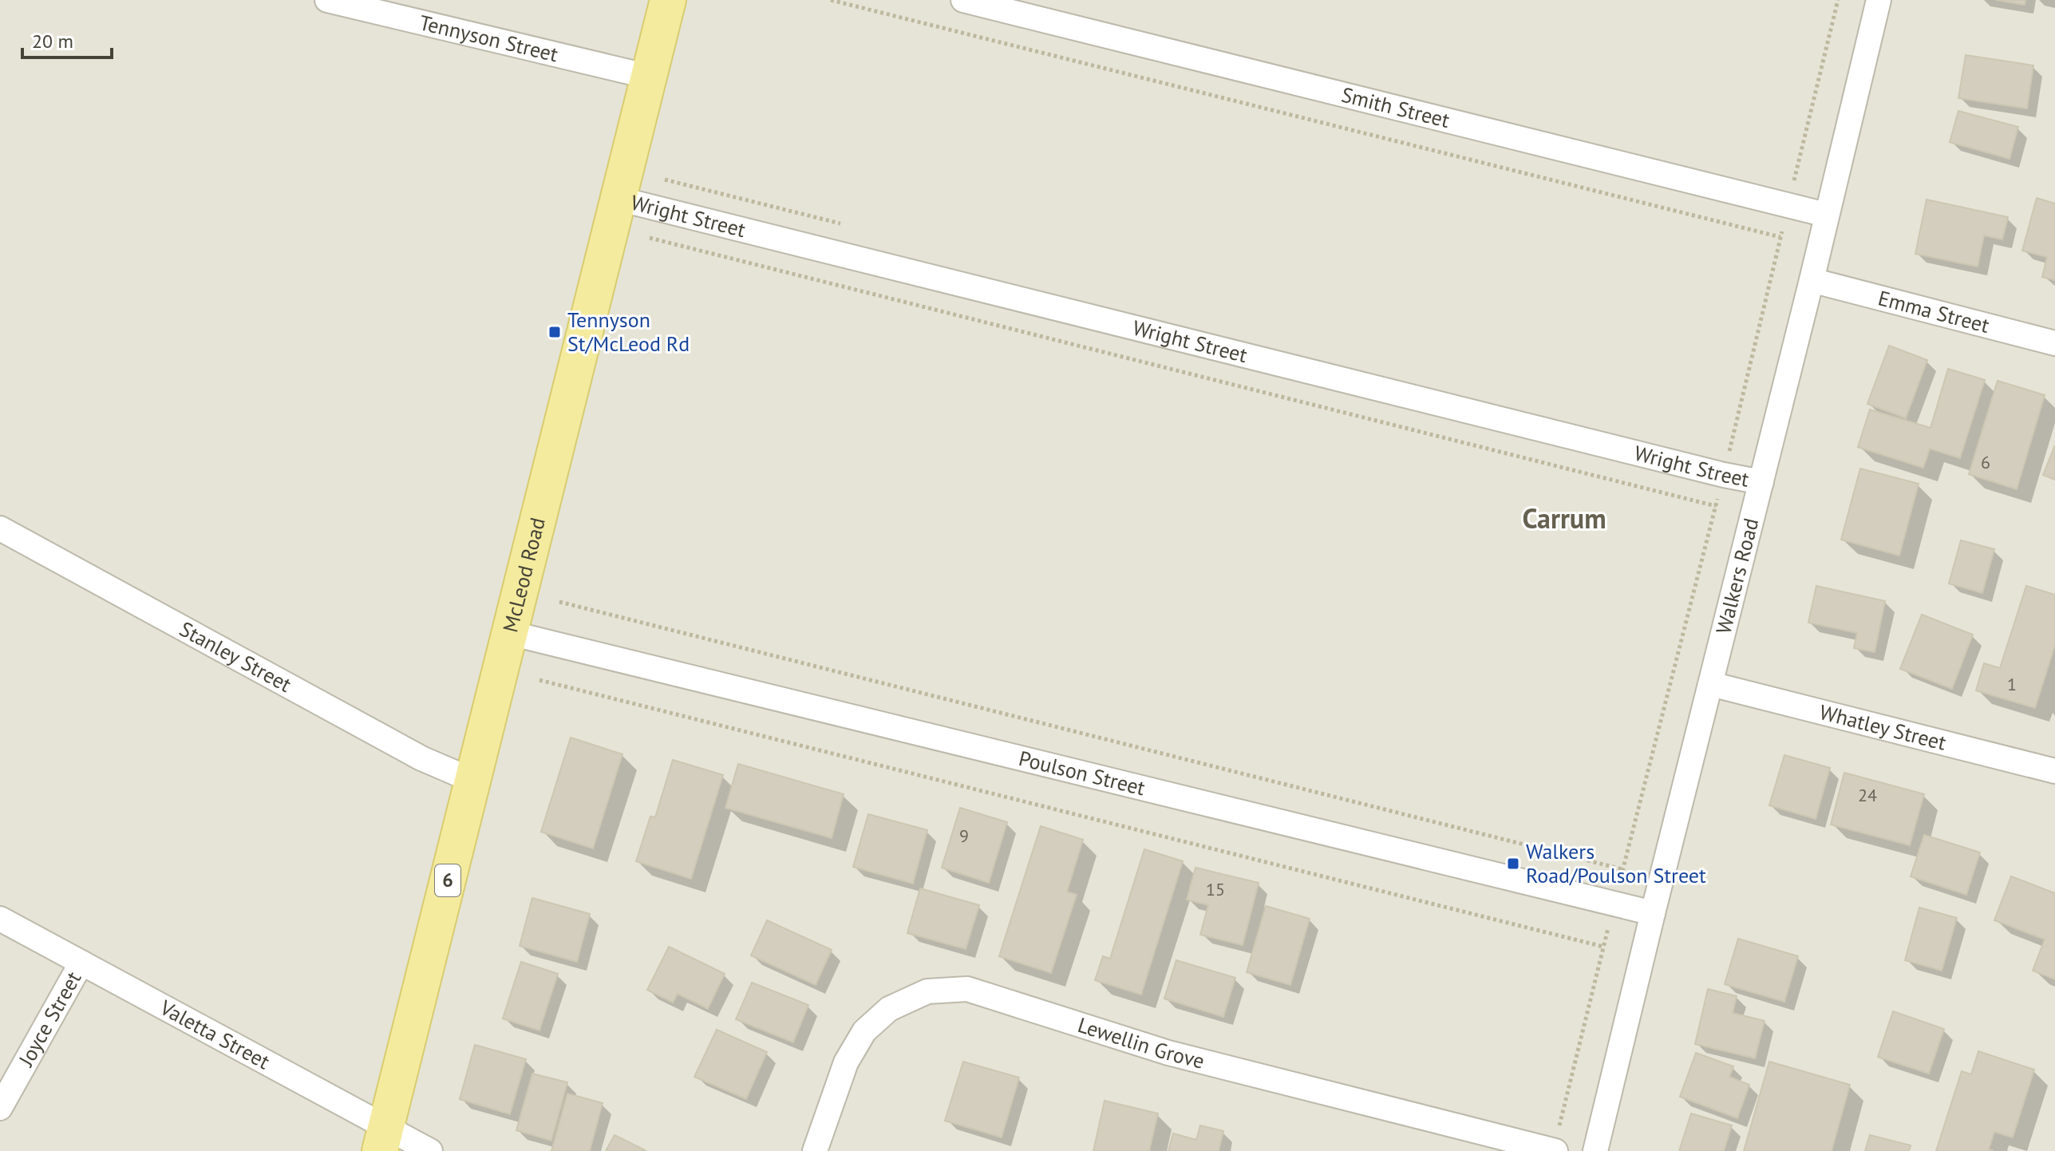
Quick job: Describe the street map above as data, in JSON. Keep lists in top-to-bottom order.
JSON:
{
  "streets": {
    "main road": ["McLeod Road", "6"],
    "street": [
      "Tennyson Street",
      "Smith Street",
      "Wright Street",
      "Emma Street",
      "Walkers Road",
      "Stanley Street",
      "Whatley Street",
      "Poulson Street",
      "Joyce Street",
      "Valetta Street",
      "Lewellin Grove"
    ]
  },
  "crossings": [
    ["Tennyson Street", "McLeod Road"],
    ["Smith Street", "Walkers Road"],
    ["Wright Street", "McLeod Road"],
    ["Wright Street", "Walkers Road"],
    ["Emma Street", "Walkers Road"],
    ["McLeod Road", "Stanley Street"],
    ["McLeod Road", "Poulson Street"],
    ["McLeod Road", "Valetta Street"],
    ["Walkers Road", "Whatley Street"],
    ["Walkers Road", "Poulson Street"],
    ["Joyce Street", "Valetta Street"]
  ],
  "districts": ["Carrum"],
  "places": {
    "transit": ["Tennyson St/McLeod Rd", "Walkers Road/Poulson Street"]
  },
  "house_numbers": [
    "6",
    "1",
    "24",
    "9",
    "15"
  ],
  "scale_bar": "20 m"
}
